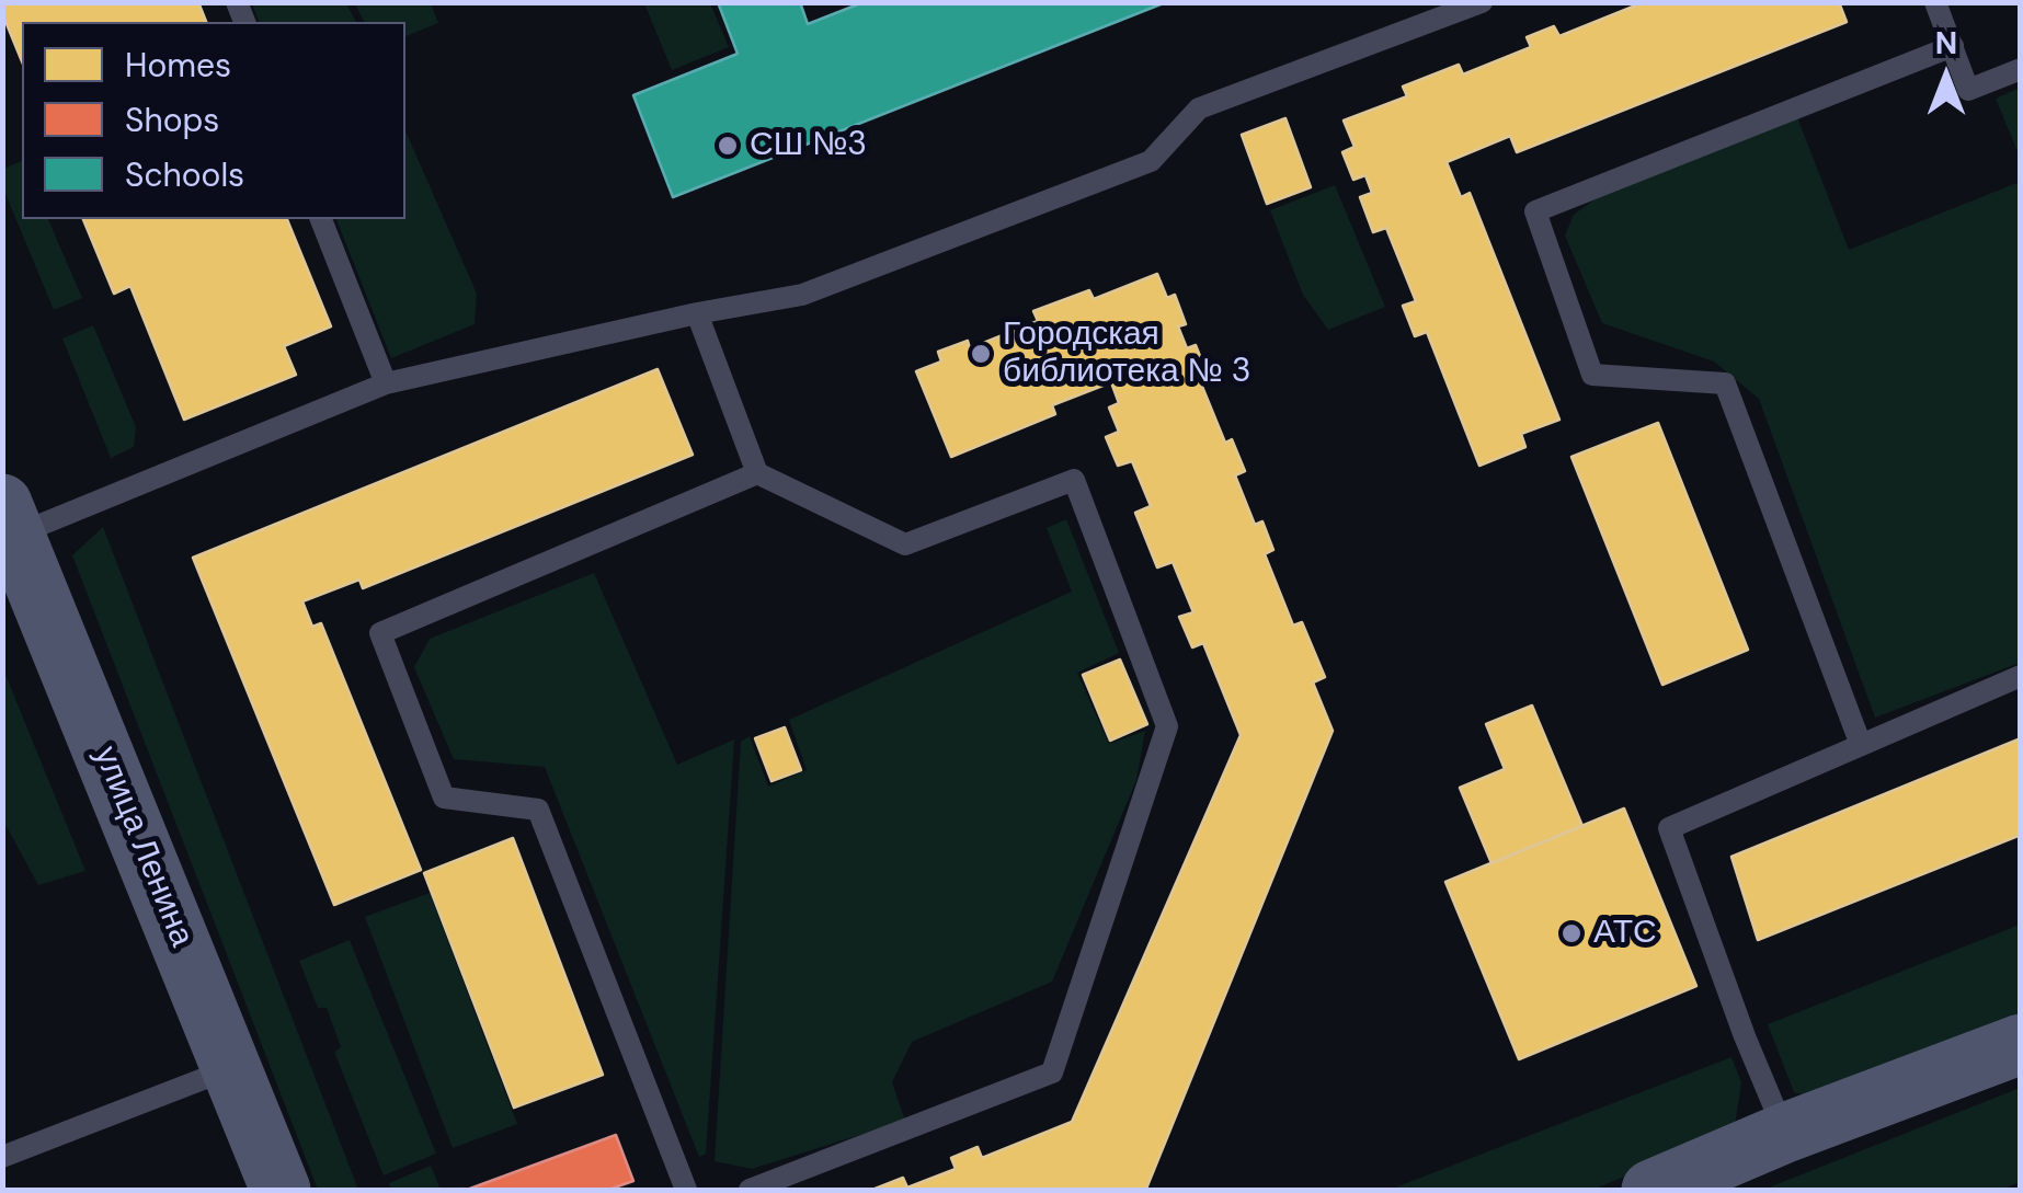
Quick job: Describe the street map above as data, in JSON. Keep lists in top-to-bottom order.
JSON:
{
  "streets": {
    "main road": ["улица Ленина"]
  },
  "places": ["СШ №3", "Городская библиотека № 3", "АТС"],
  "legend": ["Homes", "Shops", "Schools"],
  "north": "top"
}
